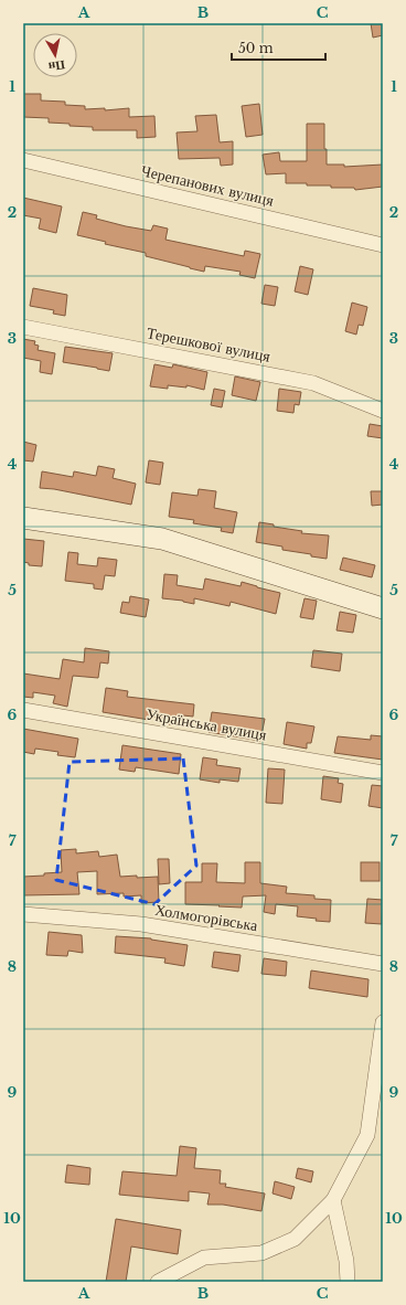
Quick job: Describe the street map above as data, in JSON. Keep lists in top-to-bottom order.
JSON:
{
  "streets": {
    "street": [
      "Черепанових вулиця",
      "Терешкової вулиця",
      "Українська вулиця",
      "Холмогорівська"
    ]
  },
  "scale_bar": "50 m",
  "north": "bottom",
  "grid": {
    "columns": ["A", "B", "C"],
    "rows": [
      "1",
      "2",
      "3",
      "4",
      "5",
      "6",
      "7",
      "8",
      "9",
      "10"
    ]
  }
}
